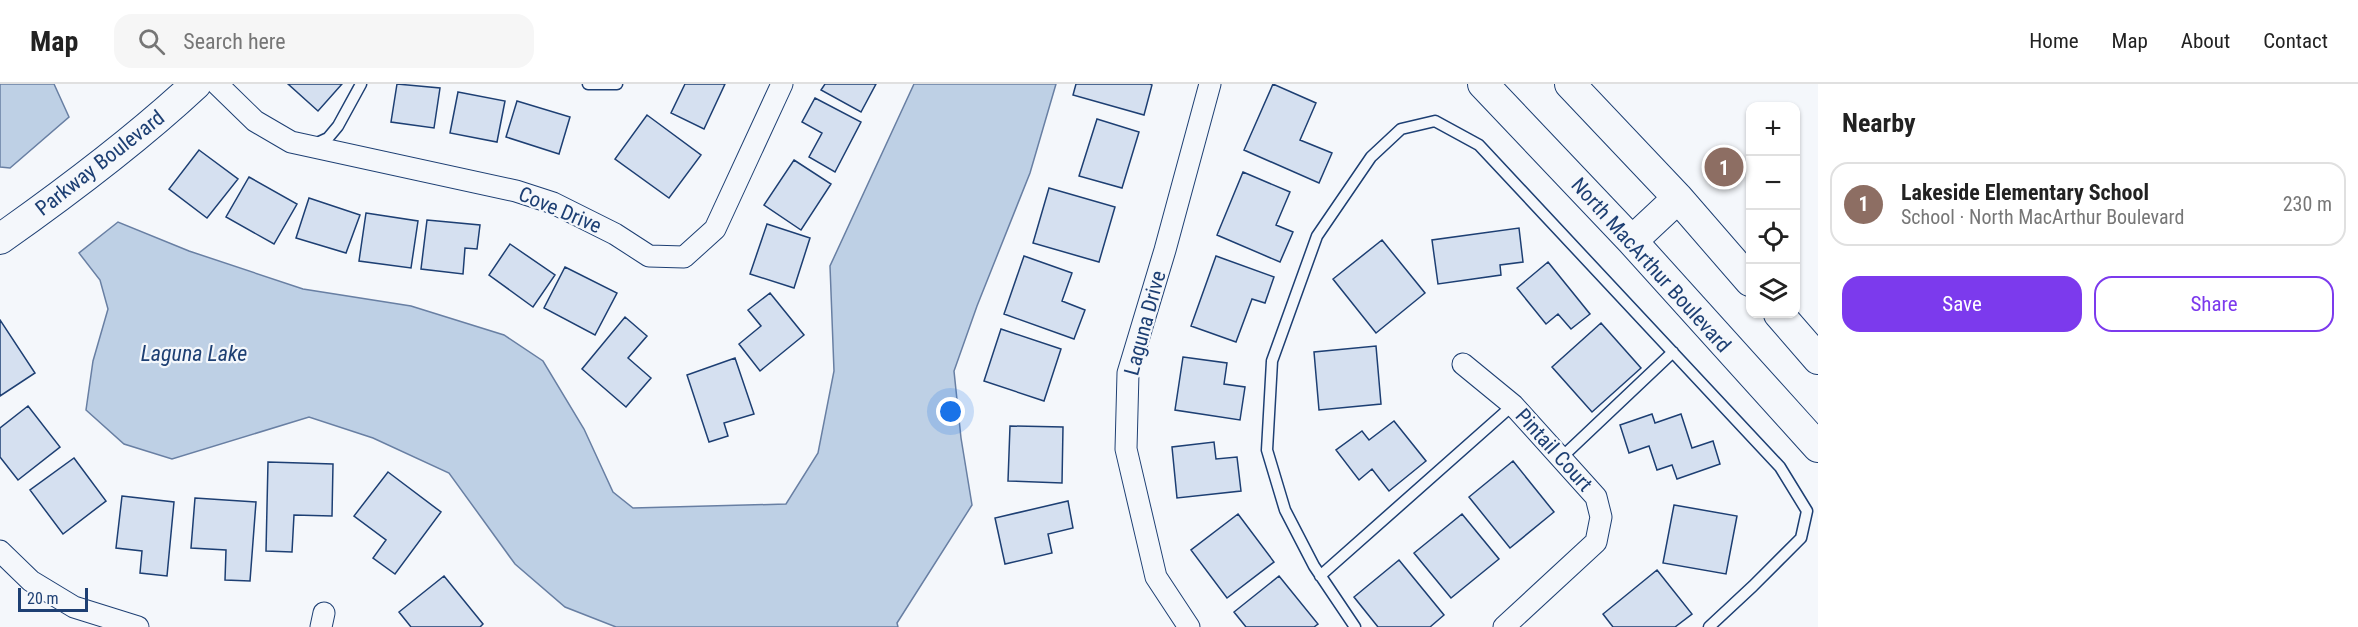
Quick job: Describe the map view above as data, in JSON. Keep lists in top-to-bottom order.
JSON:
{
  "streets": {
    "main road": ["Parkway Boulevard", "North MacArthur Boulevard"],
    "street": ["Cove Drive", "Laguna Drive", "Pintail Court"]
  },
  "water": ["Laguna Lake"],
  "scale_bar": "20 m",
  "page": {
    "header": "Map",
    "search": "Search here",
    "nav": [
      "Home",
      "Map",
      "About",
      "Contact"
    ],
    "heading": "Nearby",
    "map_buttons": ["+", "−"],
    "pins": "1",
    "list": [
      {
        "mark": "1",
        "name": "Lakeside Elementary School",
        "note": "School · North MacArthur Boulevard",
        "value": "230 m"
      }
    ],
    "buttons": ["Save", "Share"],
    "scale": "20 m"
  }
}
